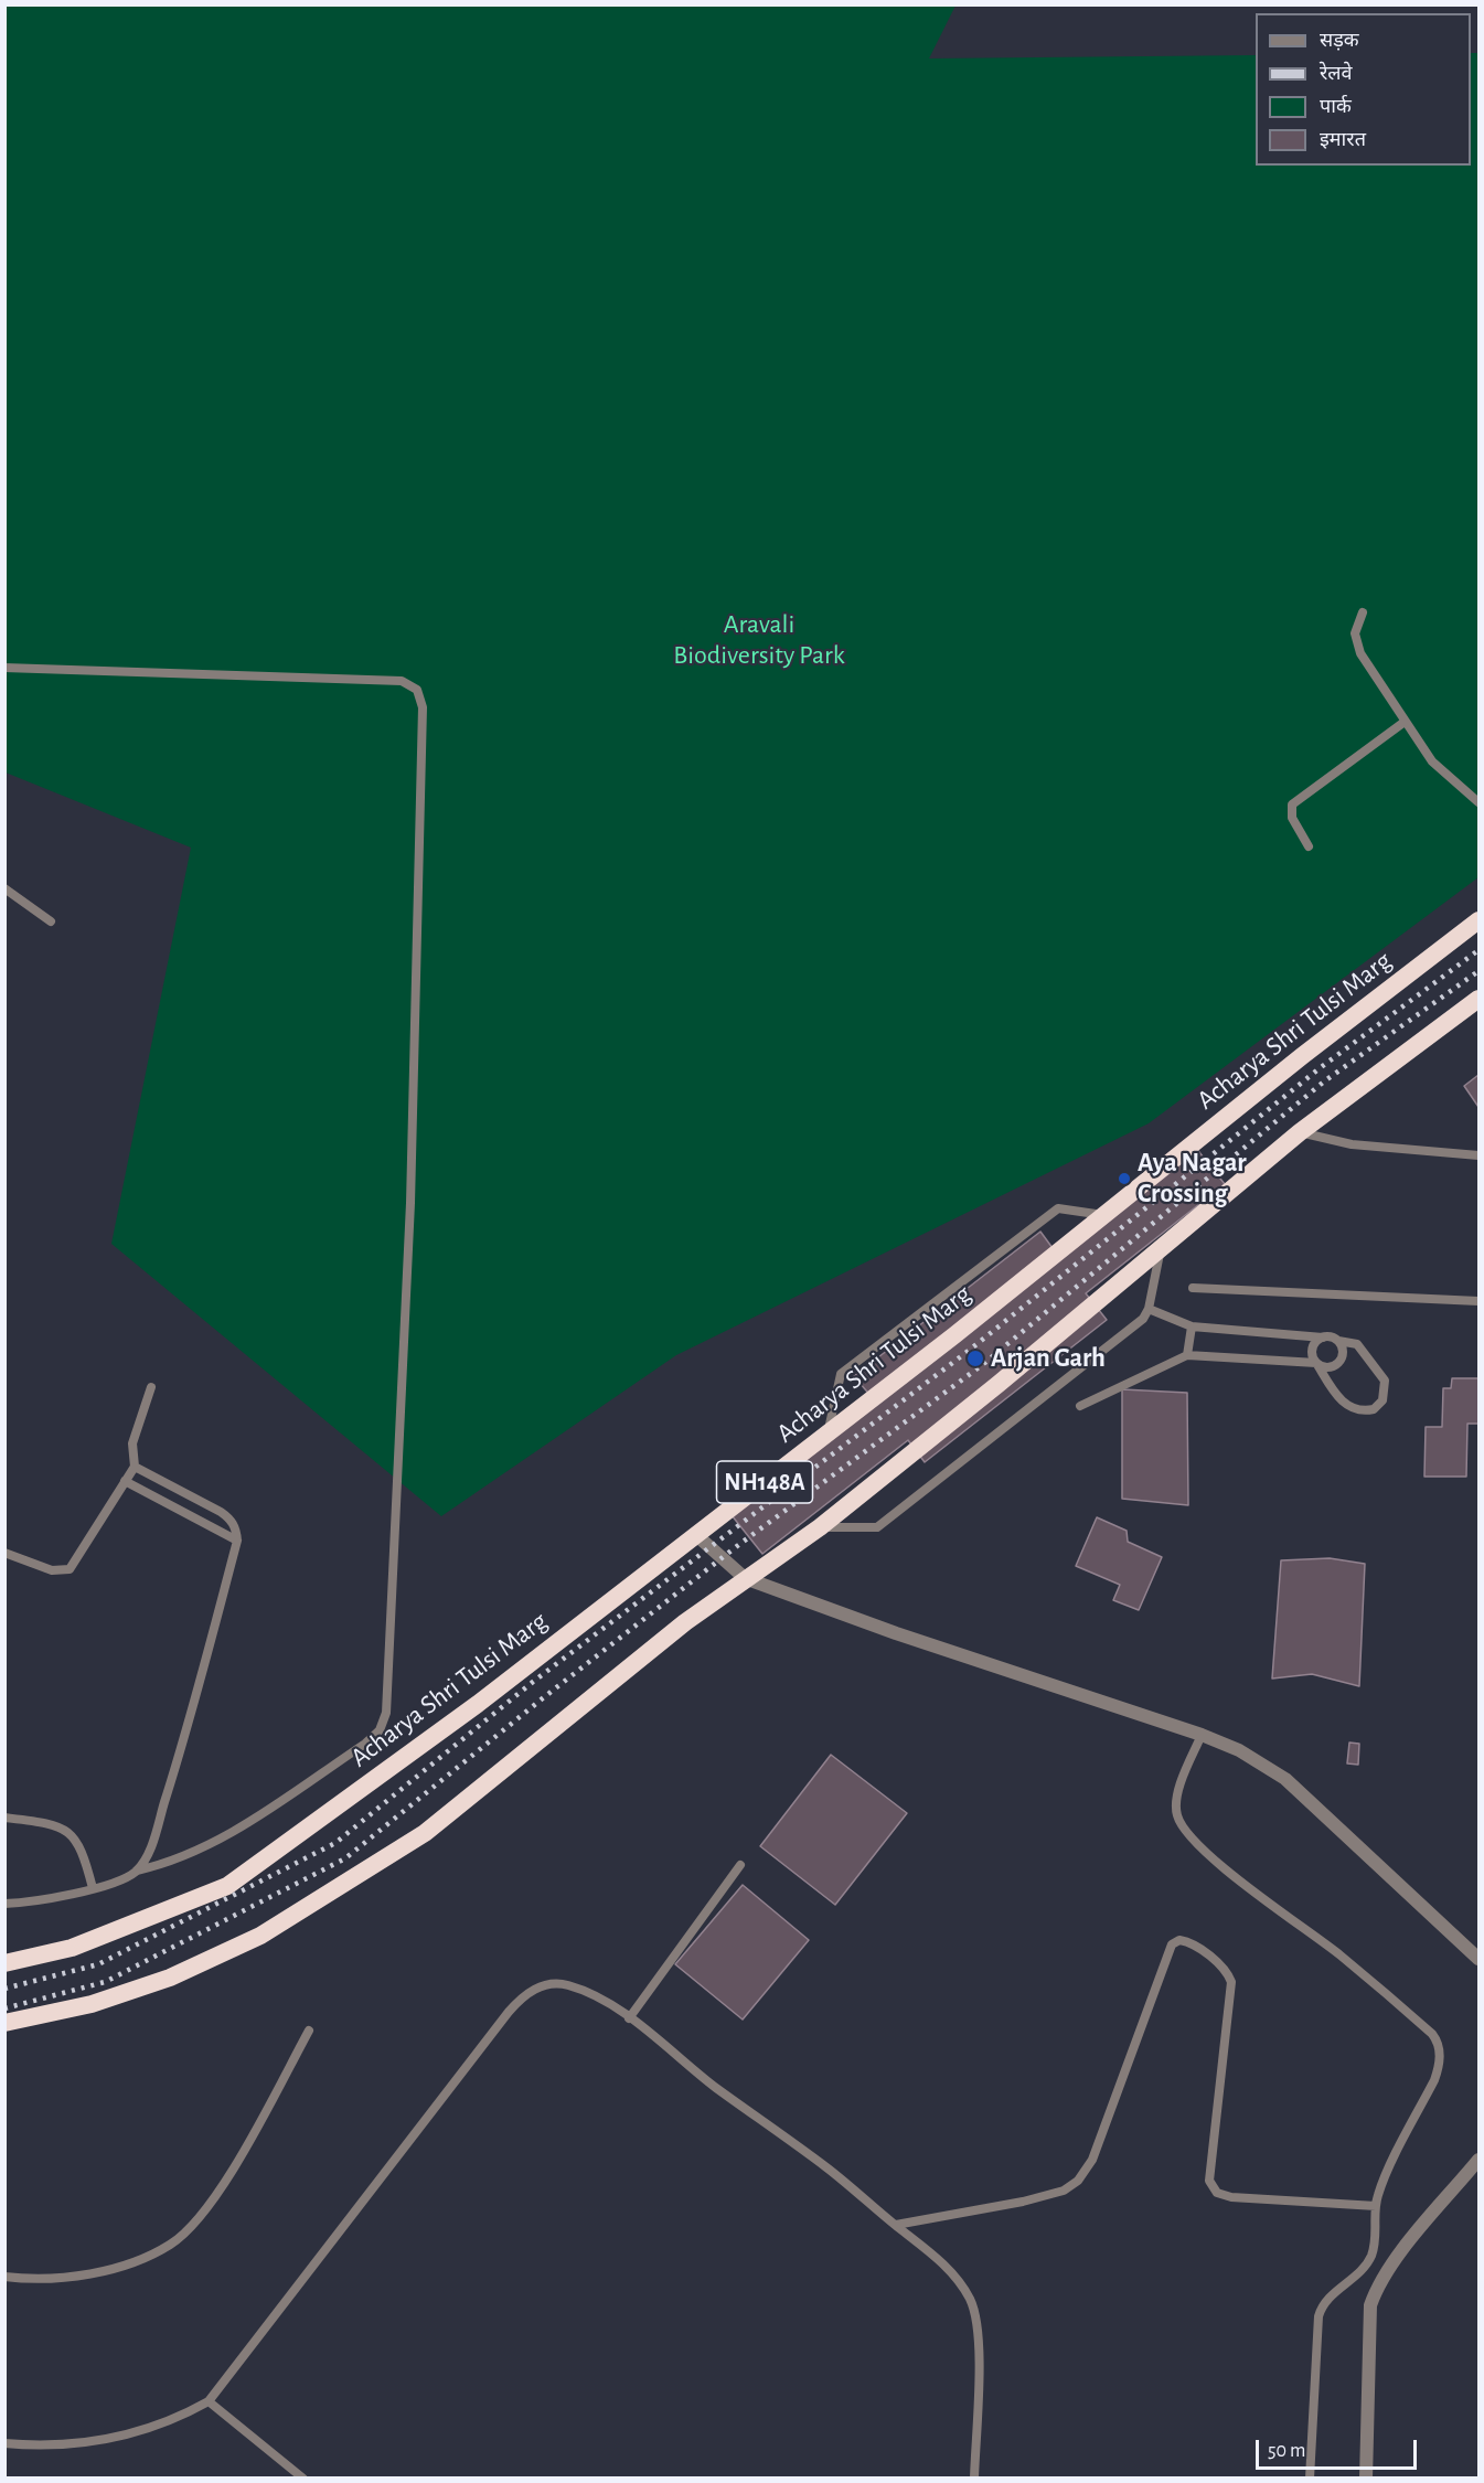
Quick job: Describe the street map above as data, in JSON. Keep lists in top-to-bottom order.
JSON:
{
  "streets": {
    "highway": ["Acharya Shri Tulsi Marg", "NH148A"]
  },
  "parks": ["Aravali Biodiversity Park"],
  "places": ["Aya Nagar Crossing", "Arjan Garh"],
  "legend": [
    "सड़क",
    "रेलवे",
    "पार्क",
    "इमारत"
  ],
  "scale_bar": "50 m"
}
